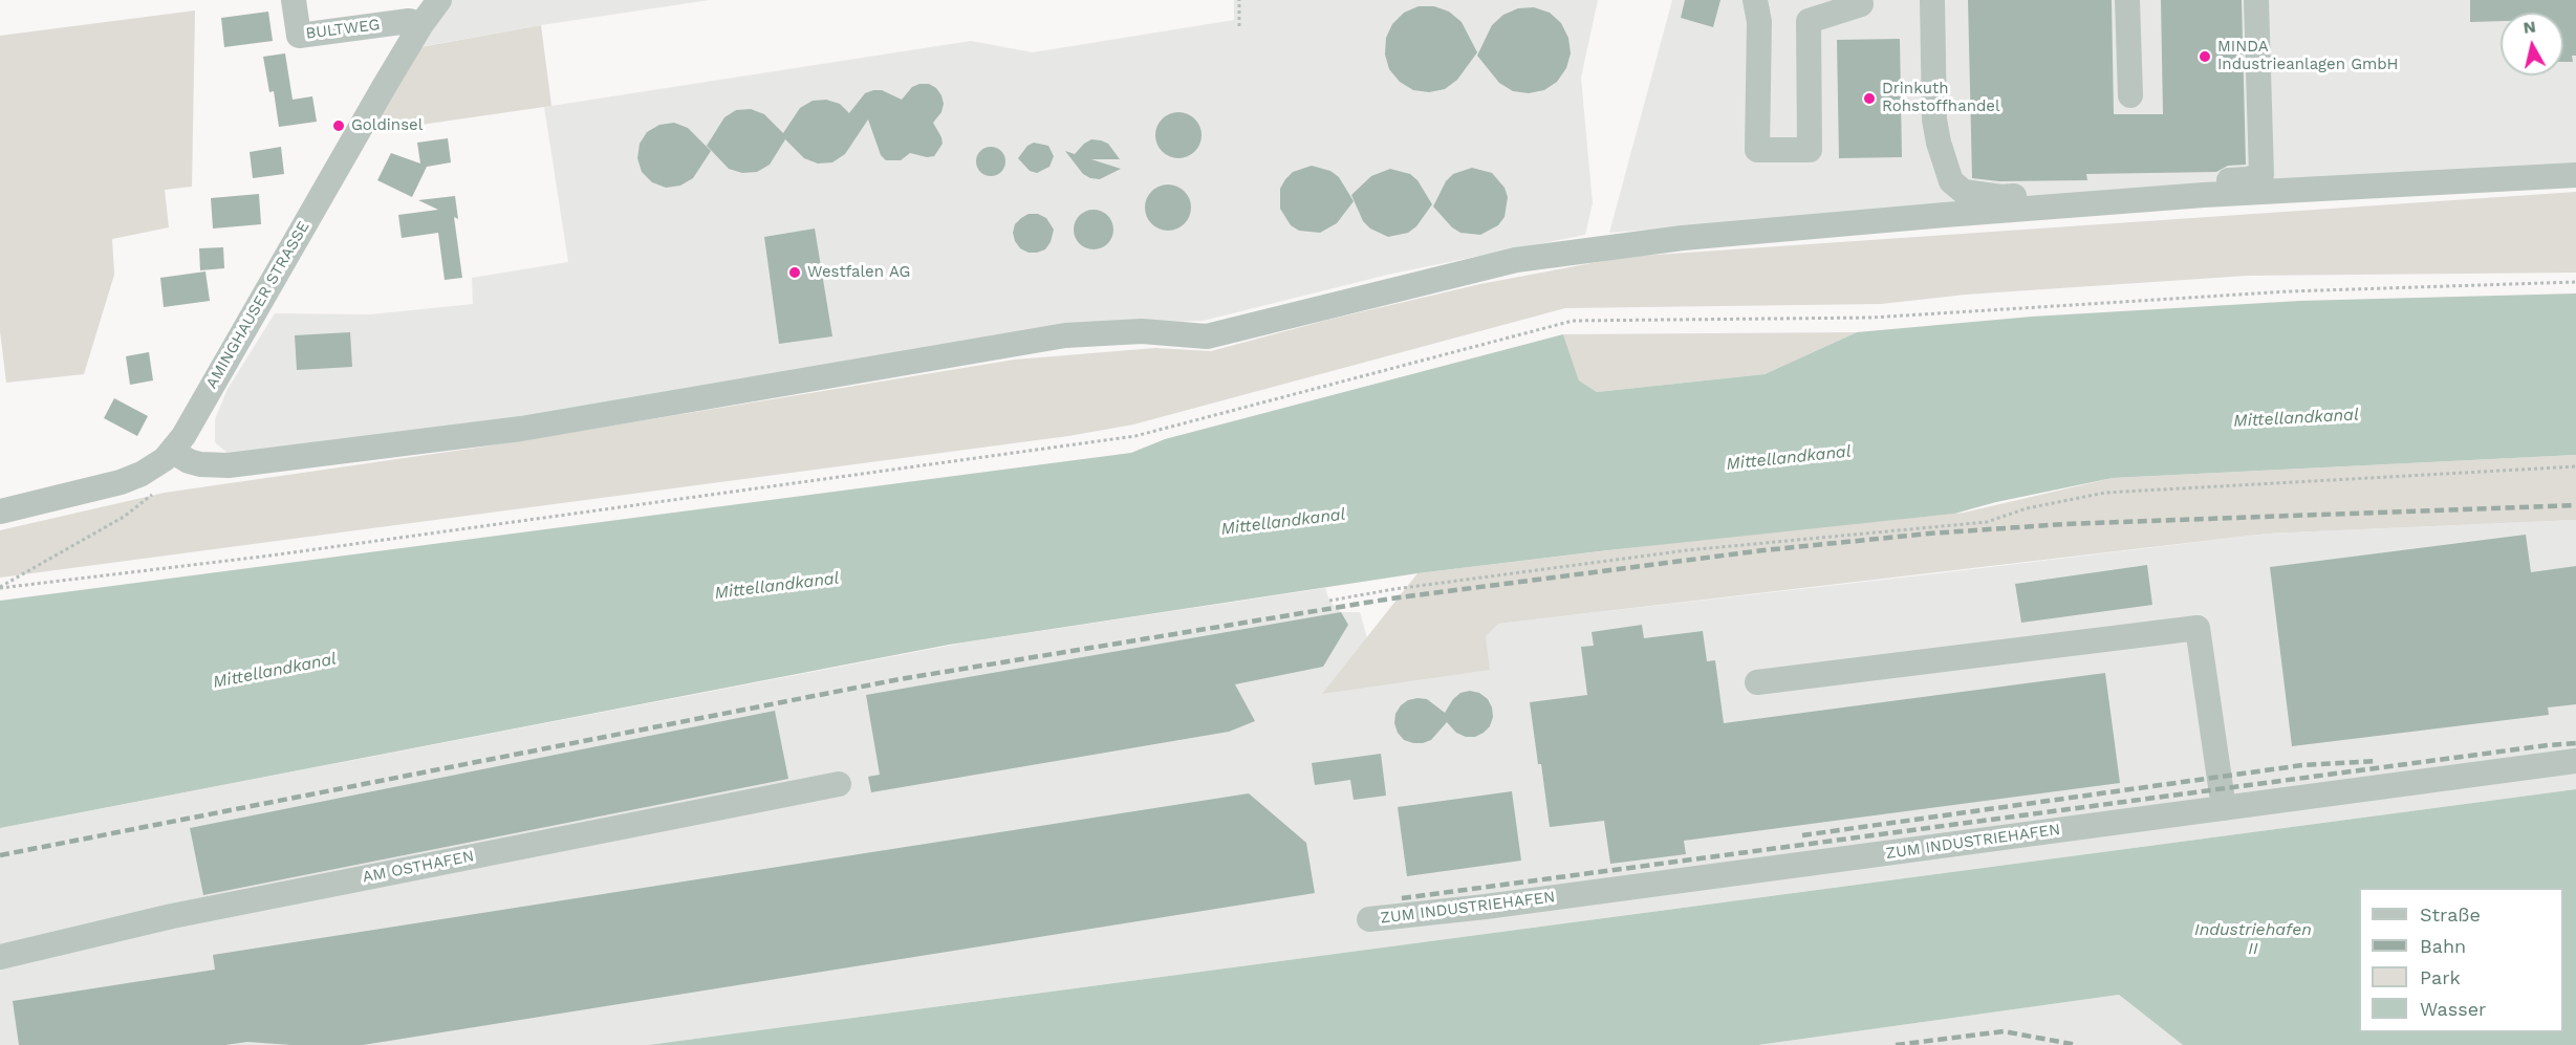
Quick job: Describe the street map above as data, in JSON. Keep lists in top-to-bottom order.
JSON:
{
  "streets": {
    "street": [
      "BULTWEG",
      "AMINGHAUSER STRASSE",
      "ZUM INDUSTRIEHAFEN",
      "AM OSTHAFEN"
    ]
  },
  "crossings": [
    ["BULTWEG", "AMINGHAUSER STRASSE"]
  ],
  "water": ["Mittellandkanal", "Industriehafen II"],
  "places": [
    "MINDA Industrieanlagen GmbH",
    "Drinkuth Rohstoffhandel",
    "Goldinsel",
    "Westfalen AG"
  ],
  "legend": [
    "Straße",
    "Bahn",
    "Park",
    "Wasser"
  ],
  "north": "top"
}
